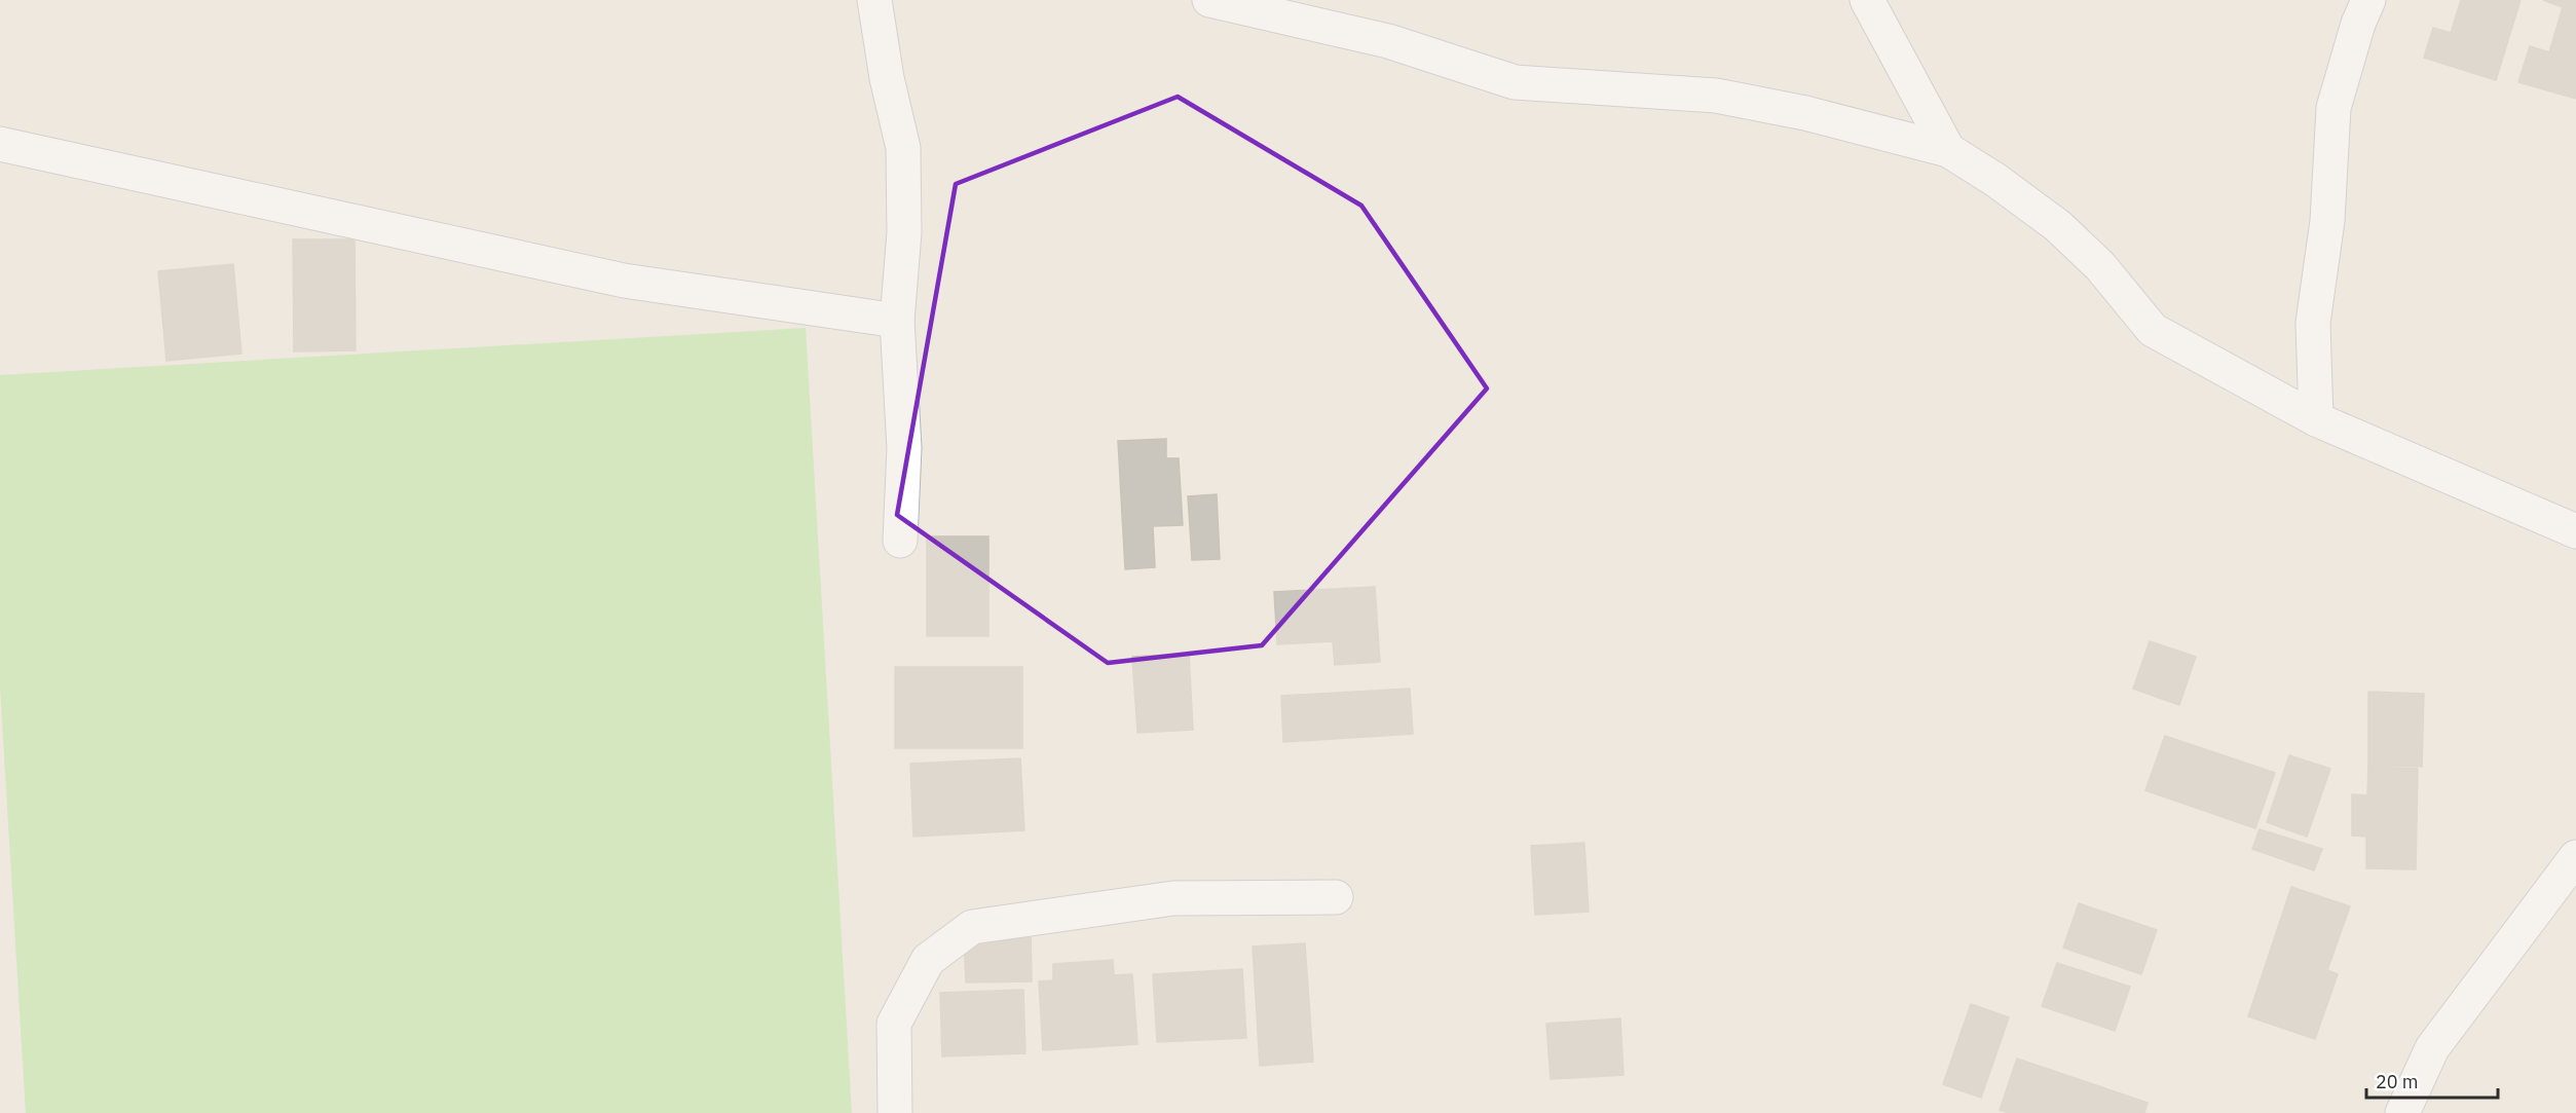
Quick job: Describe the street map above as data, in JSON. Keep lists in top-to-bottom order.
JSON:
{
  "scale_bar": "20 m"
}
